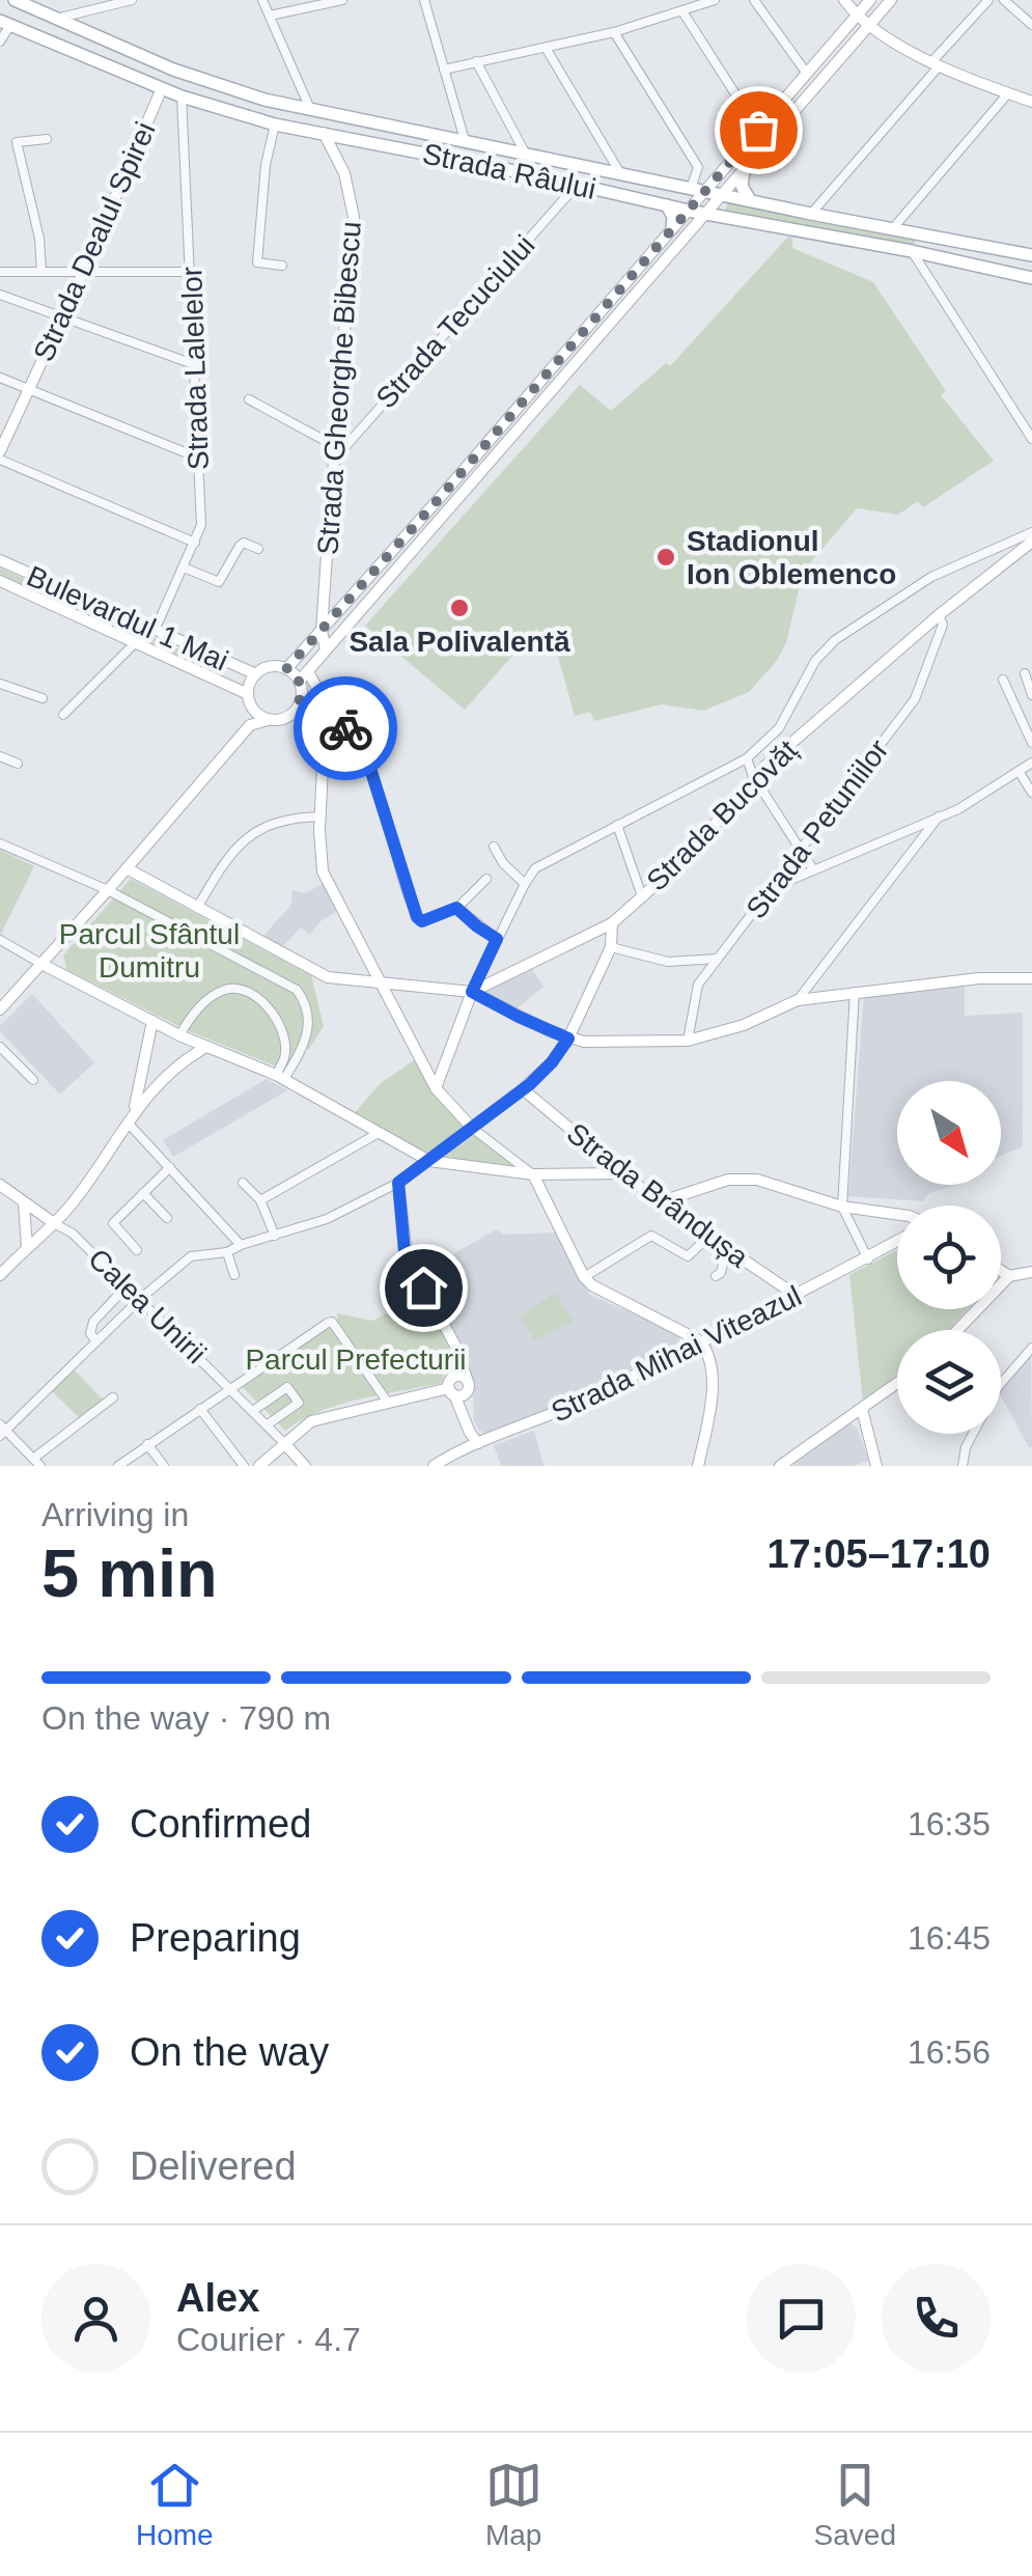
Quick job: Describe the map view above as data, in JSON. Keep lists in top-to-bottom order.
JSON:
{
  "streets": {
    "main road": ["Strada Râului"],
    "street": [
      "Strada Dealul Spirei",
      "Strada Tecuciului",
      "Strada Lalelelor",
      "Strada Gheorghe Bibescu",
      "Bulevardul 1 Mai",
      "Strada Bucovăț",
      "Strada Petuniilor",
      "Strada Brândușa",
      "Calea Unirii",
      "Strada Mihai Viteazul"
    ]
  },
  "crossings": [
    ["Strada Râului", "Strada Dealul Spirei"],
    ["Strada Râului", "Strada Tecuciului"],
    ["Strada Râului", "Strada Lalelelor"],
    ["Strada Râului", "Strada Gheorghe Bibescu"],
    ["Strada Tecuciului", "Strada Gheorghe Bibescu"],
    ["Strada Lalelelor", "Bulevardul 1 Mai"],
    ["Strada Bucovăț", "Strada Petuniilor"],
    ["Strada Brândușa", "Strada Mihai Viteazul"]
  ],
  "parks": ["Parcul Sfântul Dumitru", "Parcul Prefecturii"],
  "places": ["Stadionul Ion Oblemenco", "Sala Polivalentă"],
  "north": "bottom right",
  "page": {
    "heading": ["5 min", "Arriving in", "17:05–17:10"],
    "panel": ["Alex", "Courier · 4.7"],
    "bar": "On the way · 790 m",
    "list": [
      ["Confirmed", "16:35"],
      ["Preparing", "16:45"],
      ["On the way", "16:56"],
      "Delivered"
    ],
    "tabs": ["Home", "Map", "Saved"]
  }
}
